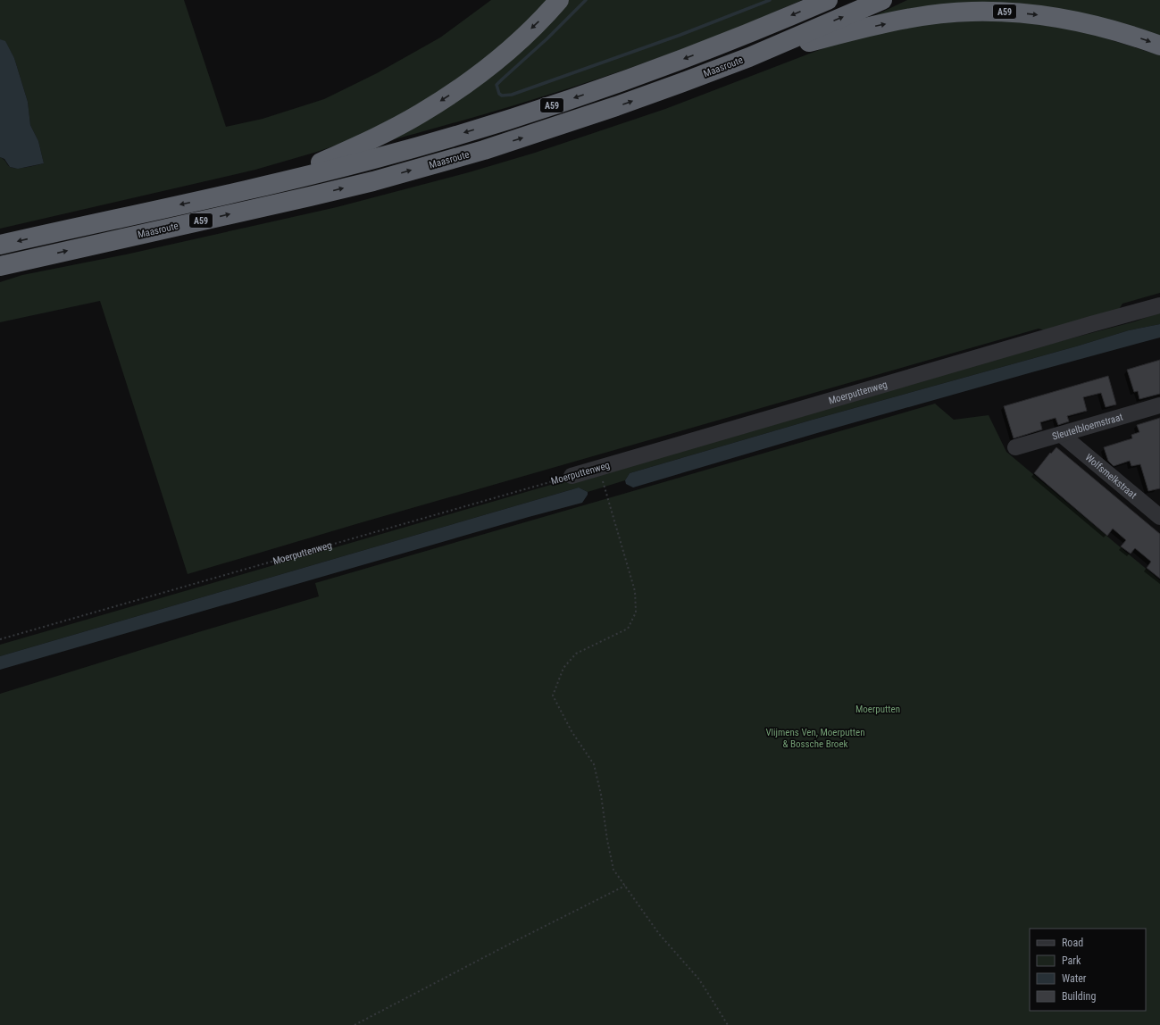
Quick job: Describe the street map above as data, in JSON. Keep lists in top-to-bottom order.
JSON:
{
  "streets": {
    "highway": ["A59", "Maasroute"],
    "street": ["Moerputtenweg", "Sleutelbloemstraat", "Wolfsmelkstraat"]
  },
  "crossings": [
    ["A59", "Maasroute"],
    ["Sleutelbloemstraat", "Wolfsmelkstraat"]
  ],
  "parks": ["Moerputten", "Vlijmens Ven, Moerputten & Bossche Broek"],
  "legend": [
    "Road",
    "Park",
    "Water",
    "Building"
  ]
}
